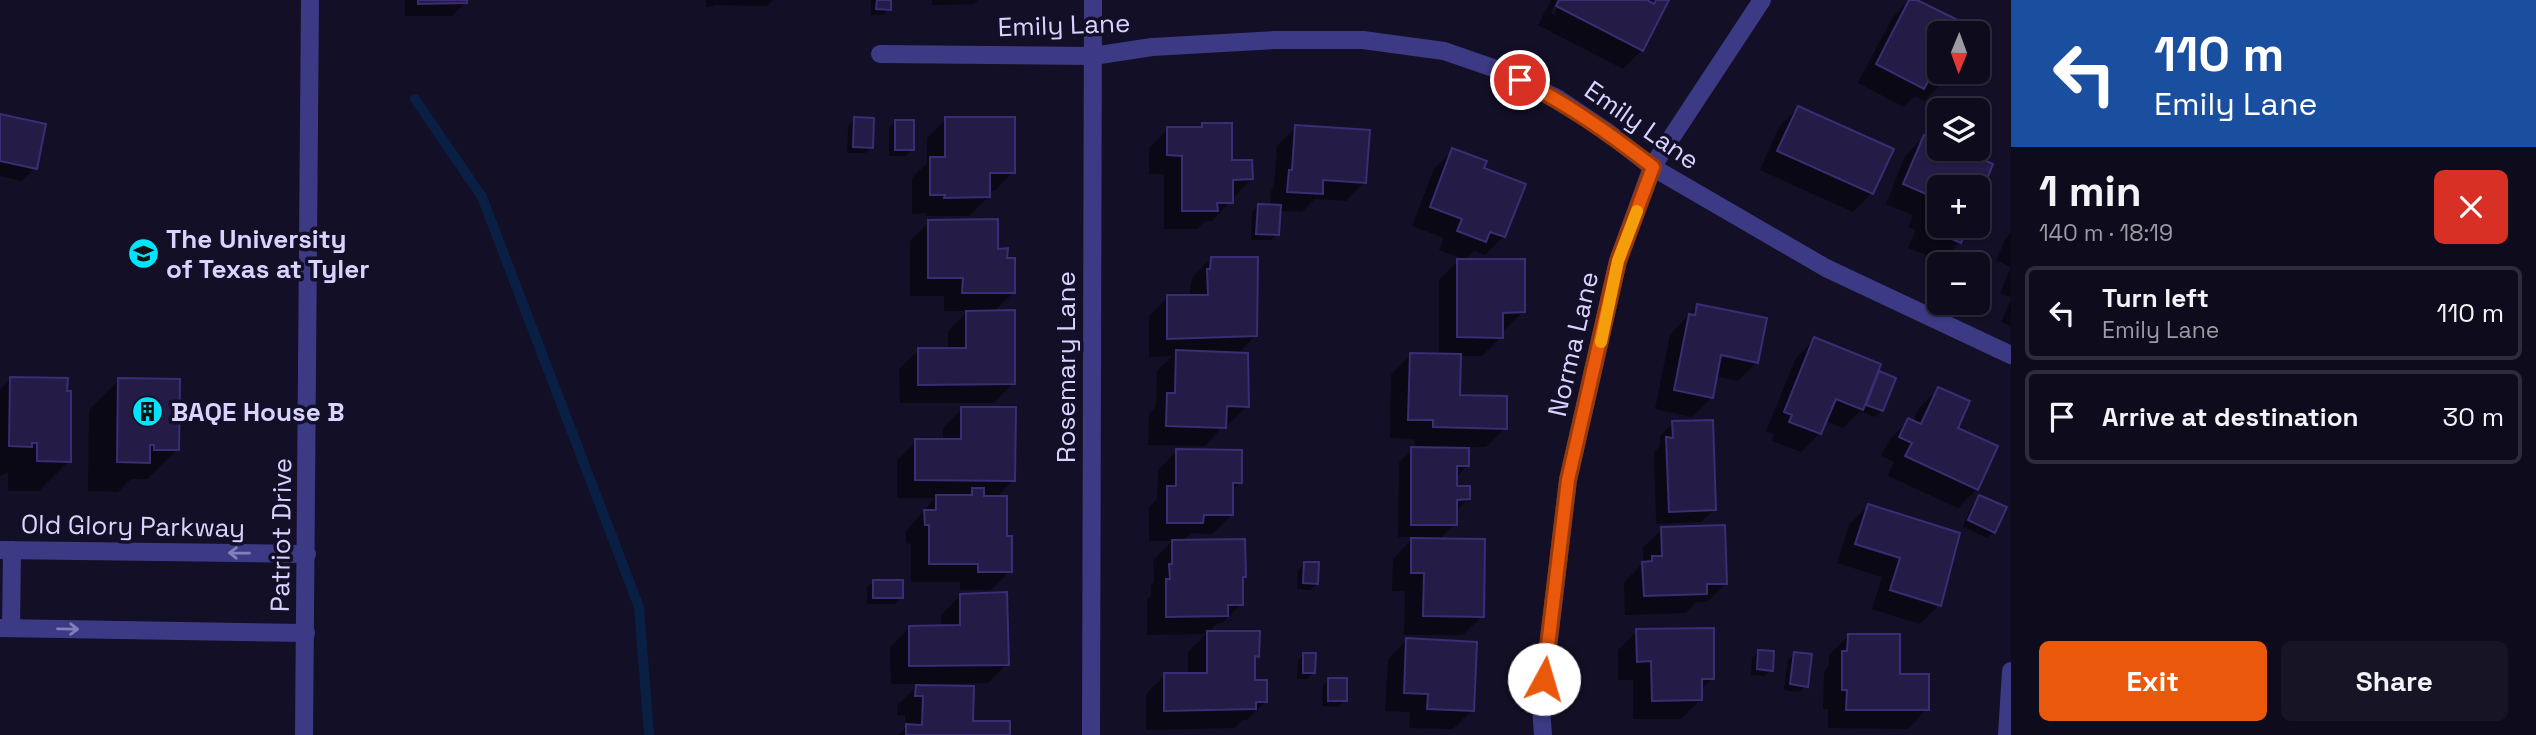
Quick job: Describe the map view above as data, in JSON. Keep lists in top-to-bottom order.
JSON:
{
  "streets": {
    "street": [
      "Emily Lane",
      "Norma Lane",
      "Rosemary Lane",
      "Old Glory Parkway",
      "Patriot Drive"
    ]
  },
  "crossings": [
    ["Emily Lane", "Norma Lane"],
    ["Emily Lane", "Rosemary Lane"],
    ["Old Glory Parkway", "Patriot Drive"]
  ],
  "places": {
    "school or university": ["The University of Texas at Tyler"],
    "building": ["BAQE House B"]
  },
  "north": "bottom",
  "page": {
    "turn": ["110 m", "Emily Lane"],
    "map_buttons": ["+", "−"],
    "heading": ["1 min", "140 m · 18:19"],
    "list": [
      {
        "name": "Turn left",
        "note": "Emily Lane",
        "value": "110 m"
      },
      {
        "name": "Arrive at destination",
        "value": "30 m"
      }
    ],
    "buttons": ["Exit", "Share"]
  }
}
